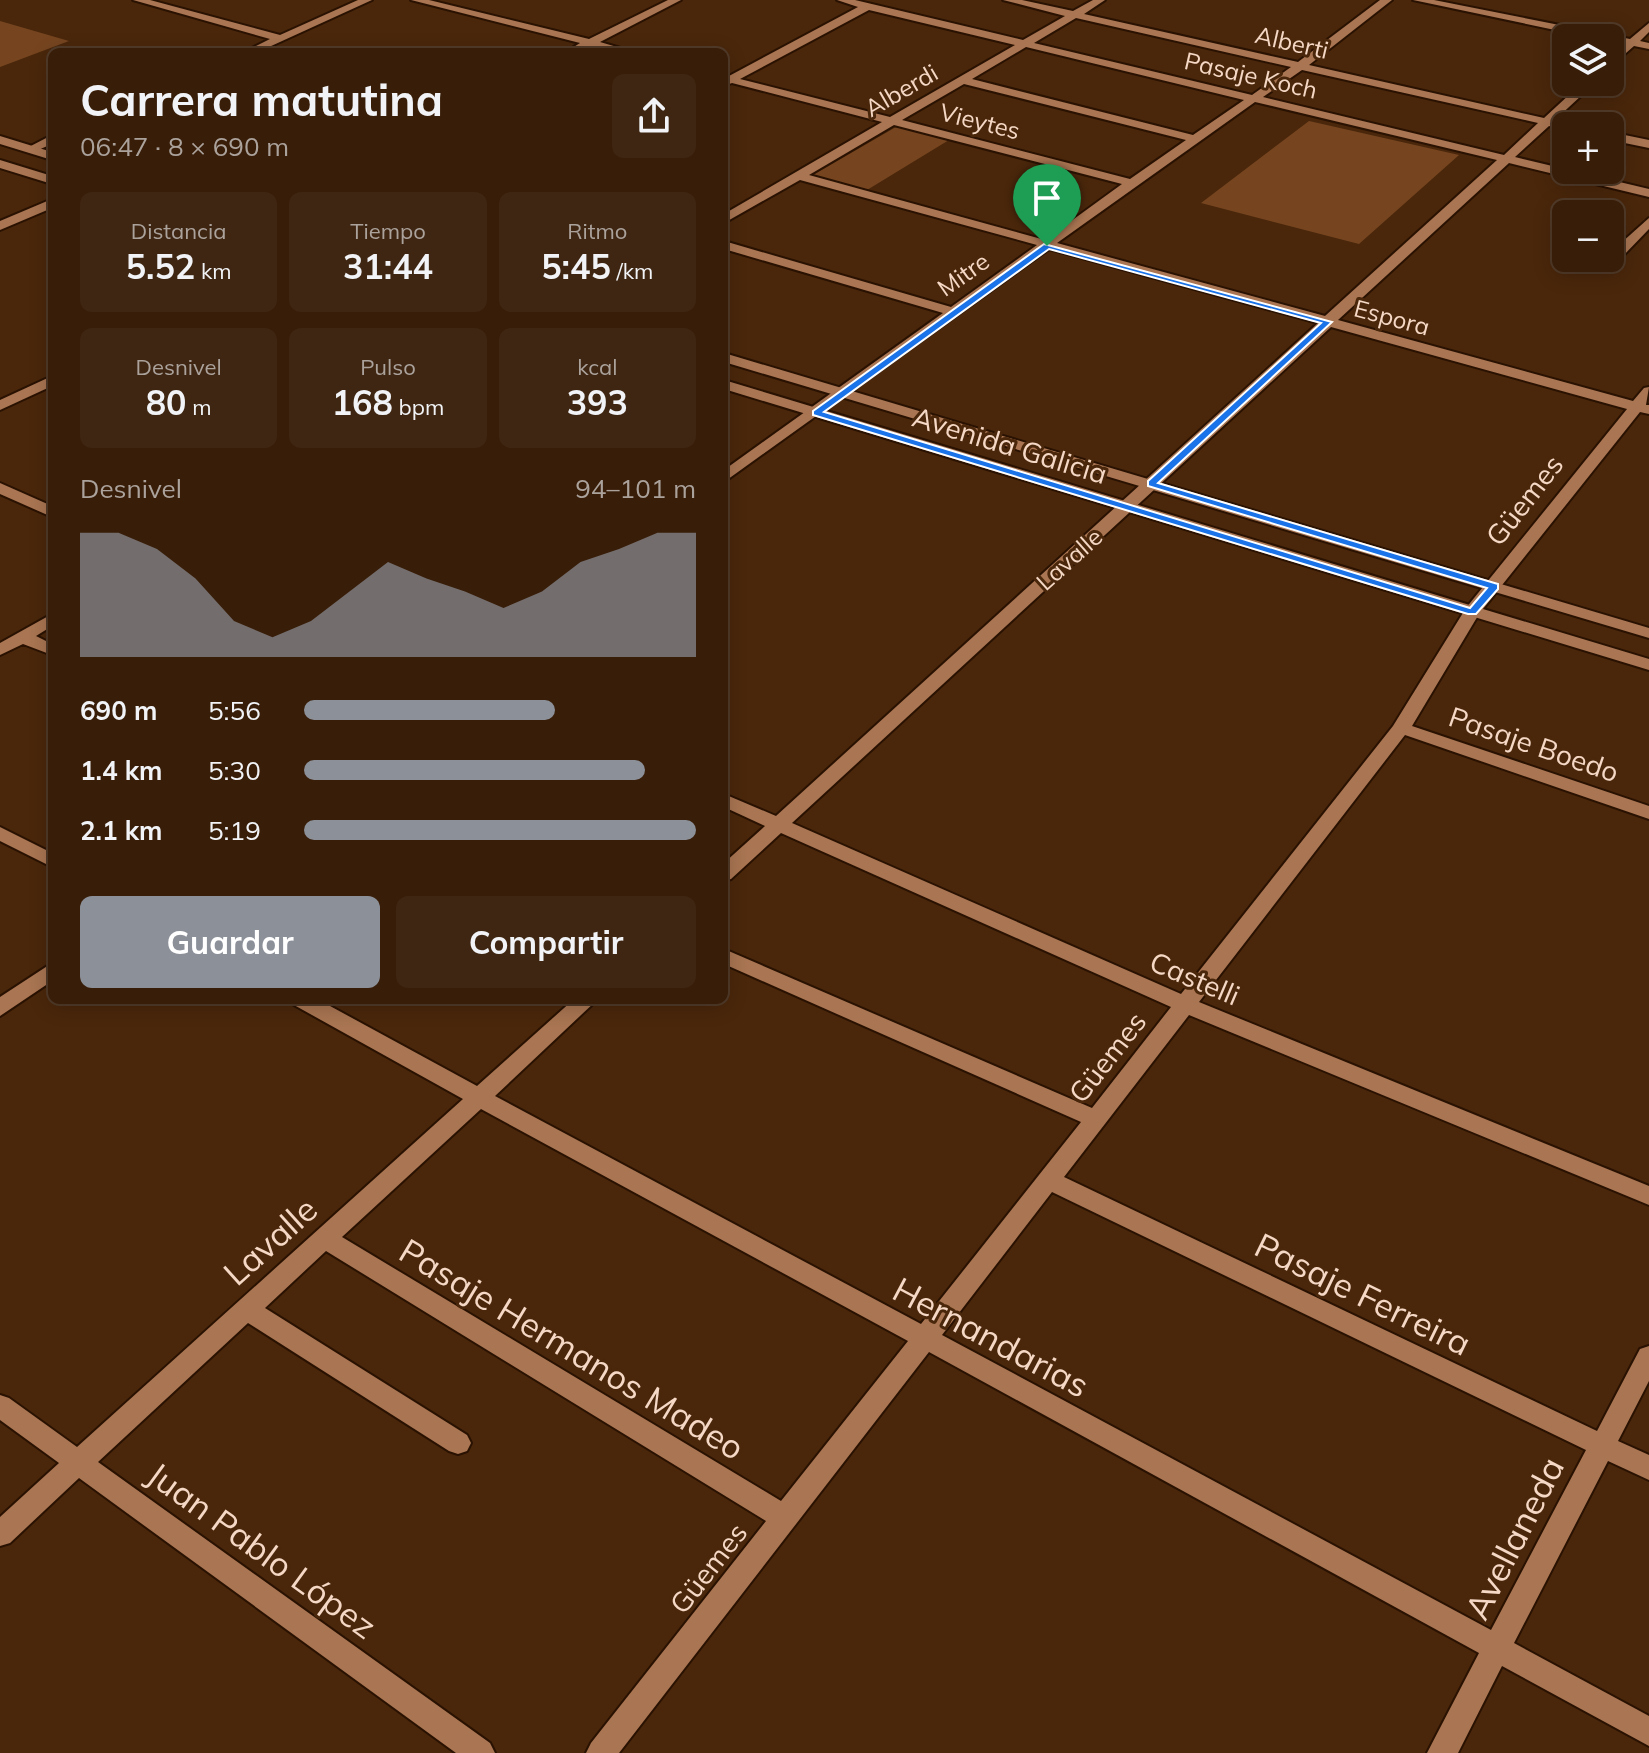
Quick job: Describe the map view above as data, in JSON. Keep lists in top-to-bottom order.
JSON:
{
  "streets": {
    "street": [
      "Alberti",
      "Pasaje Koch",
      "Alberdi",
      "Vieytes",
      "Mitre",
      "Espora",
      "Avenida Galicia",
      "Güemes",
      "Lavalle",
      "Pasaje Boedo",
      "Castelli",
      "Pasaje Ferreira",
      "Hernandarias",
      "Pasaje Hermanos Madeo",
      "Avellaneda",
      "Juan Pablo López"
    ]
  },
  "crossings": [
    ["Alberti", "Alberdi"],
    ["Alberti", "Mitre"],
    ["Alberti", "Lavalle"],
    ["Pasaje Koch", "Alberdi"],
    ["Pasaje Koch", "Mitre"],
    ["Pasaje Koch", "Lavalle"],
    ["Alberdi", "Vieytes"],
    ["Alberdi", "Espora"],
    ["Vieytes", "Mitre"],
    ["Mitre", "Espora"],
    ["Mitre", "Avenida Galicia"],
    ["Espora", "Güemes"],
    ["Espora", "Lavalle"],
    ["Avenida Galicia", "Güemes"],
    ["Avenida Galicia", "Lavalle"],
    ["Güemes", "Pasaje Boedo"],
    ["Güemes", "Castelli"],
    ["Güemes", "Pasaje Ferreira"],
    ["Güemes", "Hernandarias"],
    ["Güemes", "Pasaje Hermanos Madeo"],
    ["Lavalle", "Castelli"],
    ["Lavalle", "Hernandarias"],
    ["Lavalle", "Pasaje Hermanos Madeo"],
    ["Lavalle", "Juan Pablo López"],
    ["Pasaje Ferreira", "Avellaneda"],
    ["Hernandarias", "Avellaneda"]
  ],
  "page": {
    "map_buttons": ["+", "−"],
    "heading": ["Carrera matutina", "06:47 · 8 × 690 m"],
    "stats": [
      ["Distancia", "5.52 km"],
      ["Tiempo", "31:44"],
      ["Ritmo", "5:45 /km"],
      ["Desnivel", "80 m"],
      ["Pulso", "168 bpm"],
      ["kcal", "393"]
    ],
    "chart": ["Desnivel", "94–101 m"],
    "list": [
      {
        "name": "690 m",
        "note": "5:56"
      },
      {
        "name": "1.4 km",
        "note": "5:30"
      },
      {
        "name": "2.1 km",
        "note": "5:19"
      }
    ],
    "buttons": ["Guardar", "Compartir"]
  }
}
